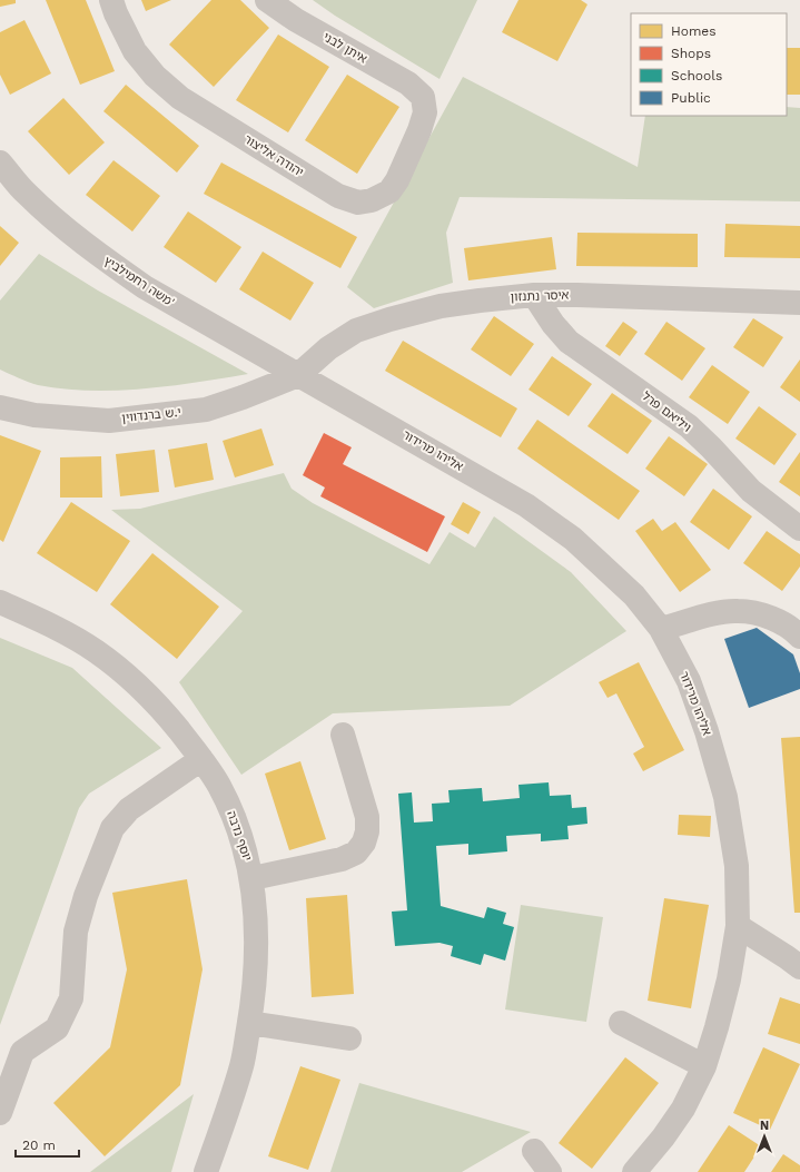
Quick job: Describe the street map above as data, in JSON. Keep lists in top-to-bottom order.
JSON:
{
  "streets": {
    "street": [
      "איתן לבני",
      "יהודה אליצור",
      "משה רחמילביץ'",
      "איסר נתנזון",
      "ויליאם פרל",
      "י.ש ברנדווין",
      "אליהו מרידור",
      "יוסף נדבה"
    ]
  },
  "crossings": [
    ["איתן לבני", "יהודה אליצור"],
    ["משה רחמילביץ'", "איסר נתנזון"],
    ["משה רחמילביץ'", "י.ש ברנדווין"],
    ["משה רחמילביץ'", "אליהו מרידור"],
    ["איסר נתנזון", "ויליאם פרל"],
    ["איסר נתנזון", "י.ש ברנדווין"],
    ["איסר נתנזון", "אליהו מרידור"],
    ["י.ש ברנדווין", "אליהו מרידור"]
  ],
  "legend": [
    "Homes",
    "Shops",
    "Schools",
    "Public"
  ],
  "scale_bar": "20 m",
  "north": "top"
}
